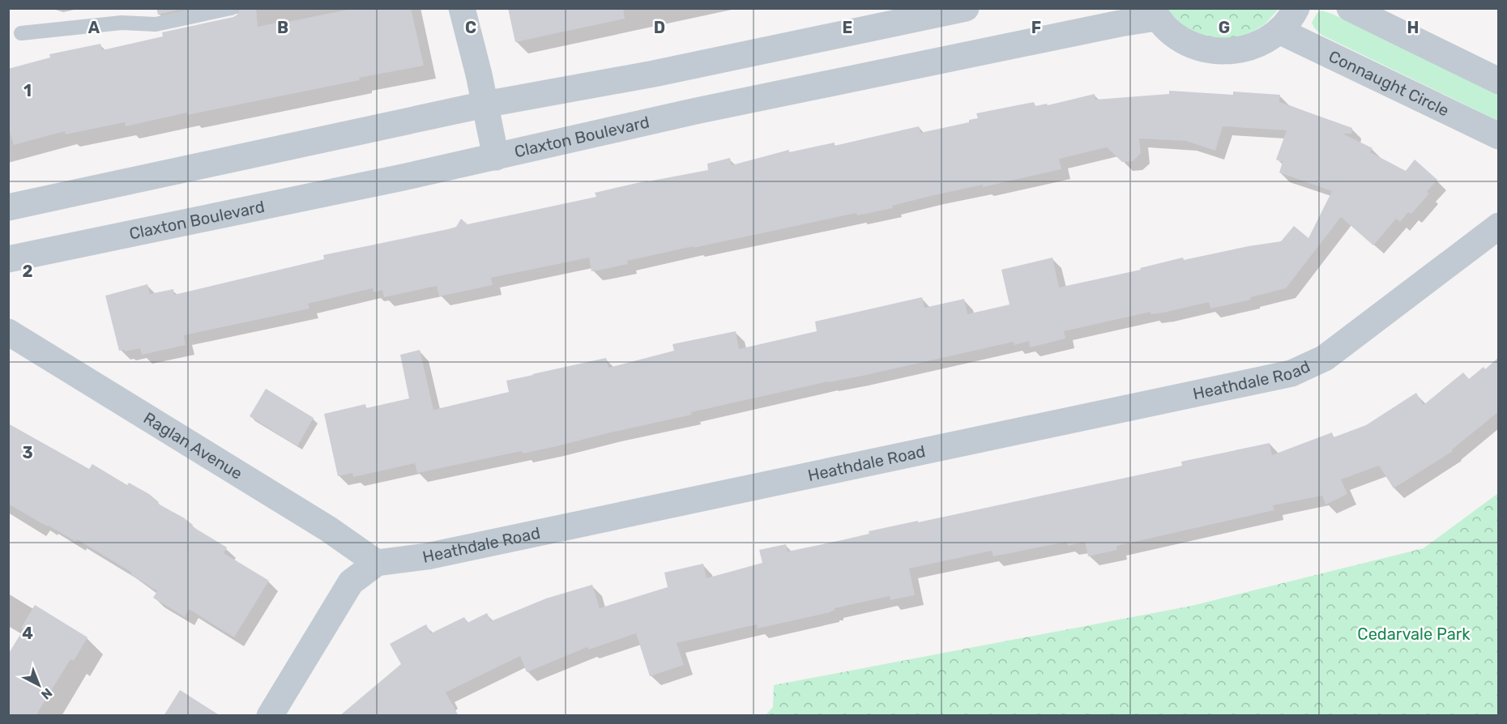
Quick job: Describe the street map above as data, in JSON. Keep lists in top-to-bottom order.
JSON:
{
  "streets": {
    "street": [
      "Connaught Circle",
      "Claxton Boulevard",
      "Heathdale Road",
      "Raglan Avenue"
    ]
  },
  "crossings": [
    ["Heathdale Road", "Raglan Avenue"]
  ],
  "parks": ["Cedarvale Park"],
  "north": "bottom right",
  "grid": {
    "columns": [
      "A",
      "B",
      "C",
      "D",
      "E",
      "F",
      "G",
      "H"
    ],
    "rows": [
      "1",
      "2",
      "3",
      "4"
    ]
  }
}
